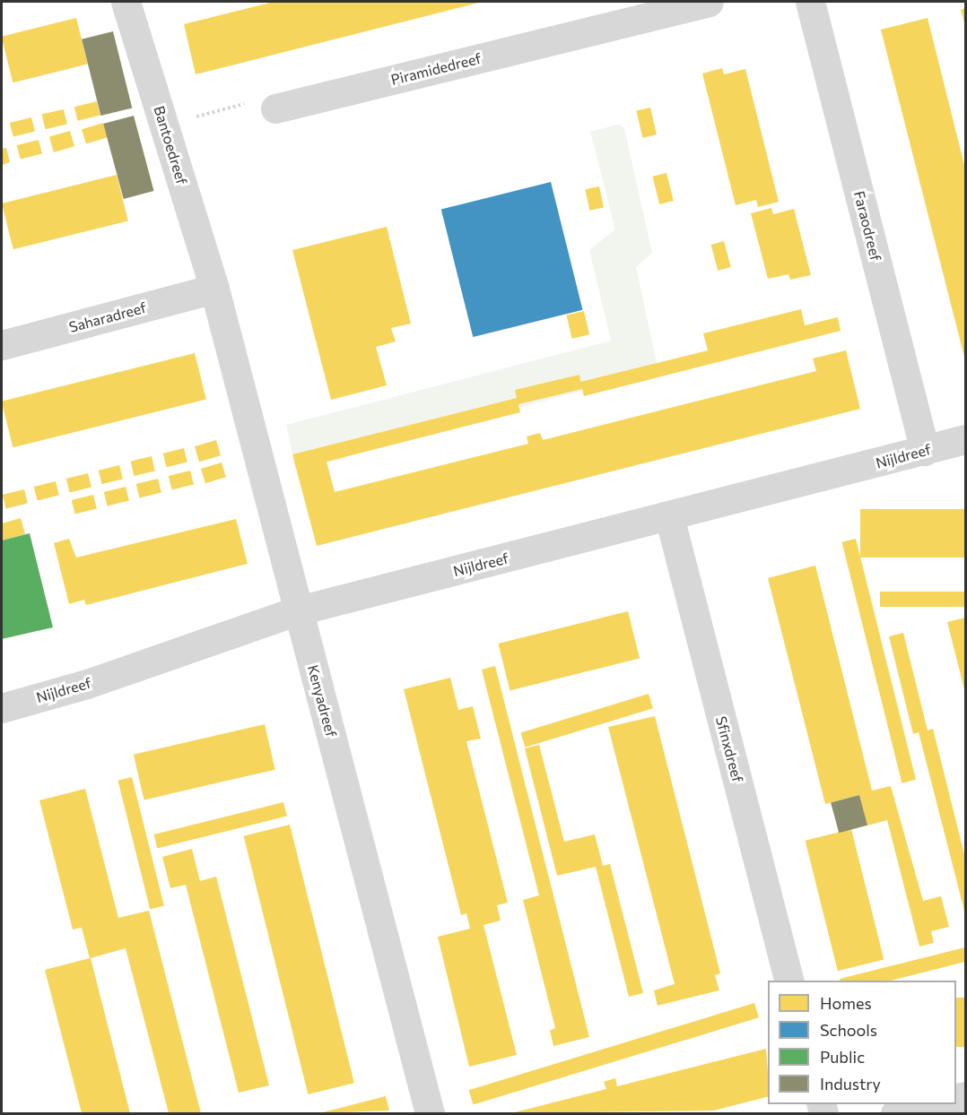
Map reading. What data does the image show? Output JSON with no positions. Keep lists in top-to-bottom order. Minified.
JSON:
{"streets":{"street":["Piramidedreef","Bantoedreef","Faraodreef","Saharadreef","Nijldreef","Kenyadreef","Sfinxdreef"]},"crossings":[["Bantoedreef","Saharadreef"],["Bantoedreef","Kenyadreef"],["Faraodreef","Nijldreef"],["Saharadreef","Kenyadreef"],["Nijldreef","Kenyadreef"],["Nijldreef","Sfinxdreef"]],"legend":["Homes","Schools","Public","Industry"]}
